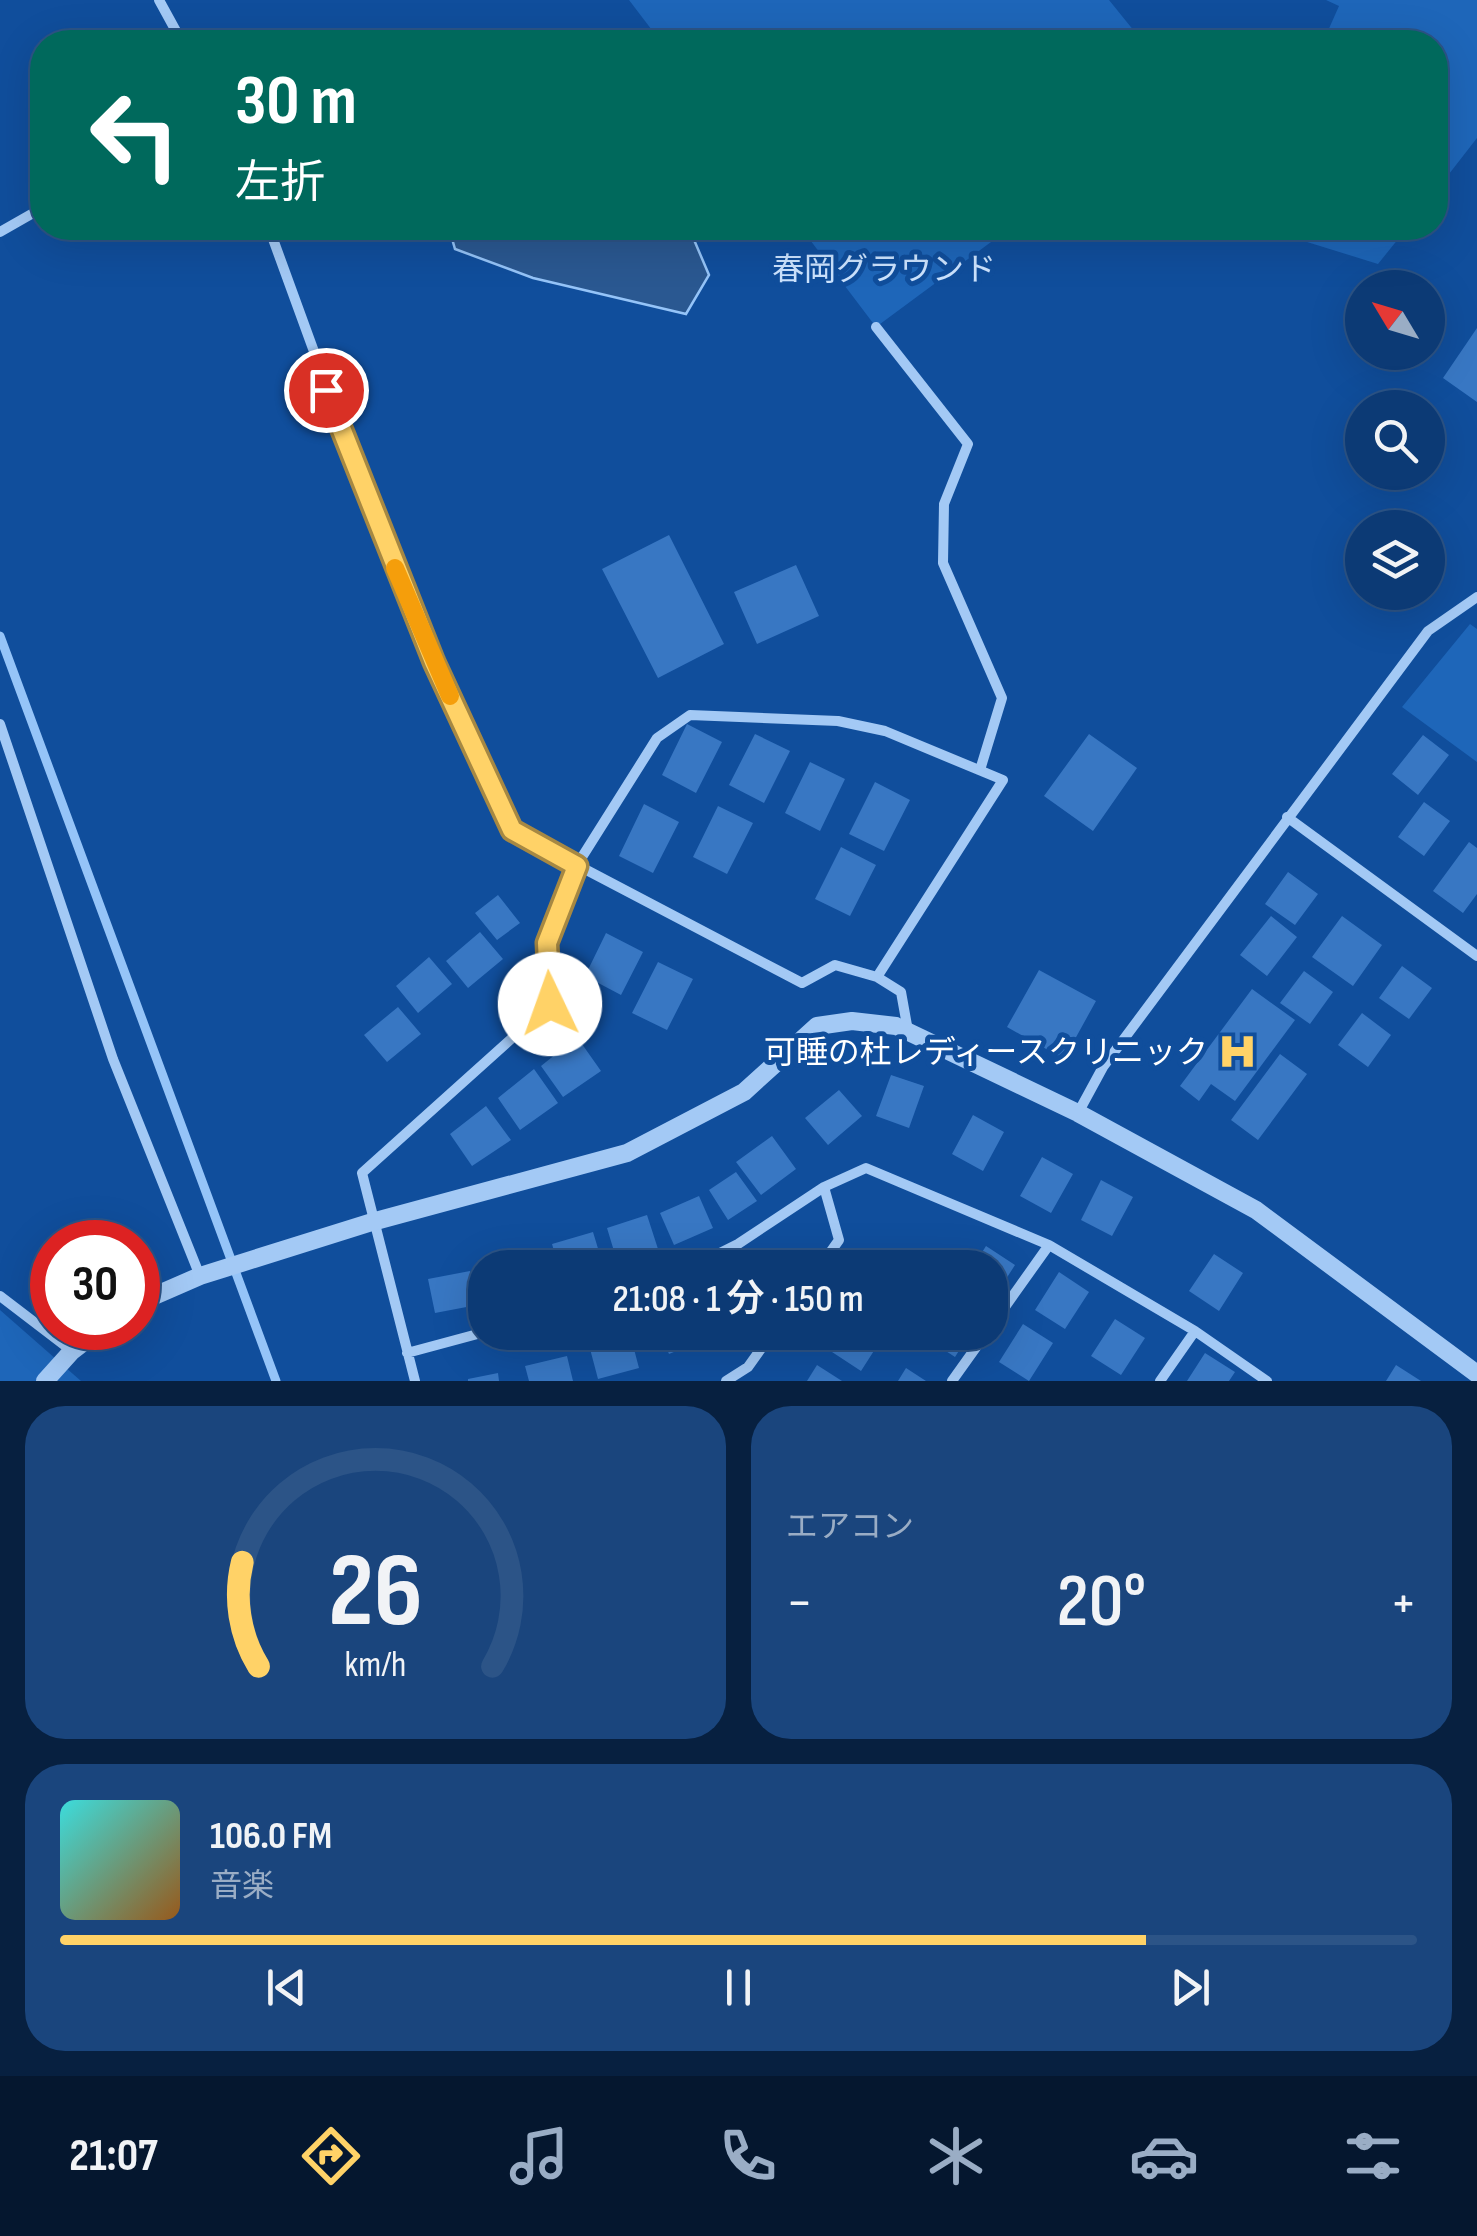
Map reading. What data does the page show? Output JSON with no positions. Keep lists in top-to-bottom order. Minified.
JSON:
{"parks":["春岡グラウンド"],"places":{"hospital":["可睡の杜レディースクリニック"]},"north":"top left","page":{"turn":["30 m","左折"],"limit":"30","trip":"21:08 · 1 分 · 150 m","tile":"エアコン","heat":["−","20°","+"],"song":["106.0 FM","音楽"],"tabs":"21:07","gauge":["26","km/h"]}}
